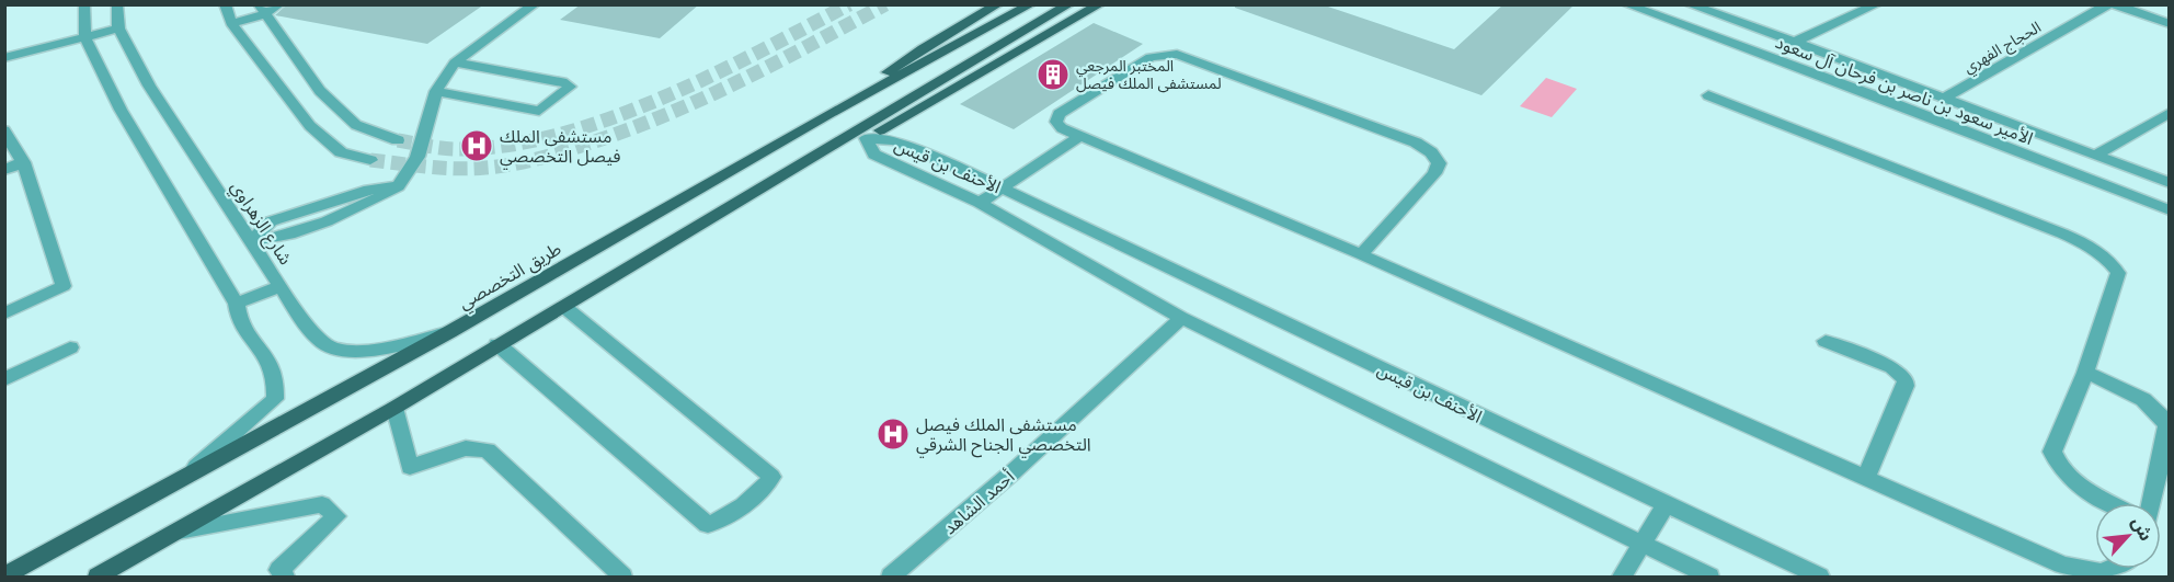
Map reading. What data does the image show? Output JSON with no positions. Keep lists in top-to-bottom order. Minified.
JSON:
{"streets":{"main road":["طريق التخصصي"],"street":["الحجاج الفهري","الأمير سعود بن ناصر بن فرحان آل سعود","الأحنف بن قيس","شارع الزهراوي","أحمد الشاهد"]},"crossings":[["الحجاج الفهري","الأمير سعود بن ناصر بن فرحان آل سعود"],["الأحنف بن قيس","أحمد الشاهد"],["شارع الزهراوي","طريق التخصصي"]],"places":{"building":["المختبر المرجعي لمستشفى الملك فيصل"],"hospital":["مستشفى الملك فيصل التخصصي","مستشفى الملك فيصل التخصصي الجناح الشرقي"]},"north":"top right"}
